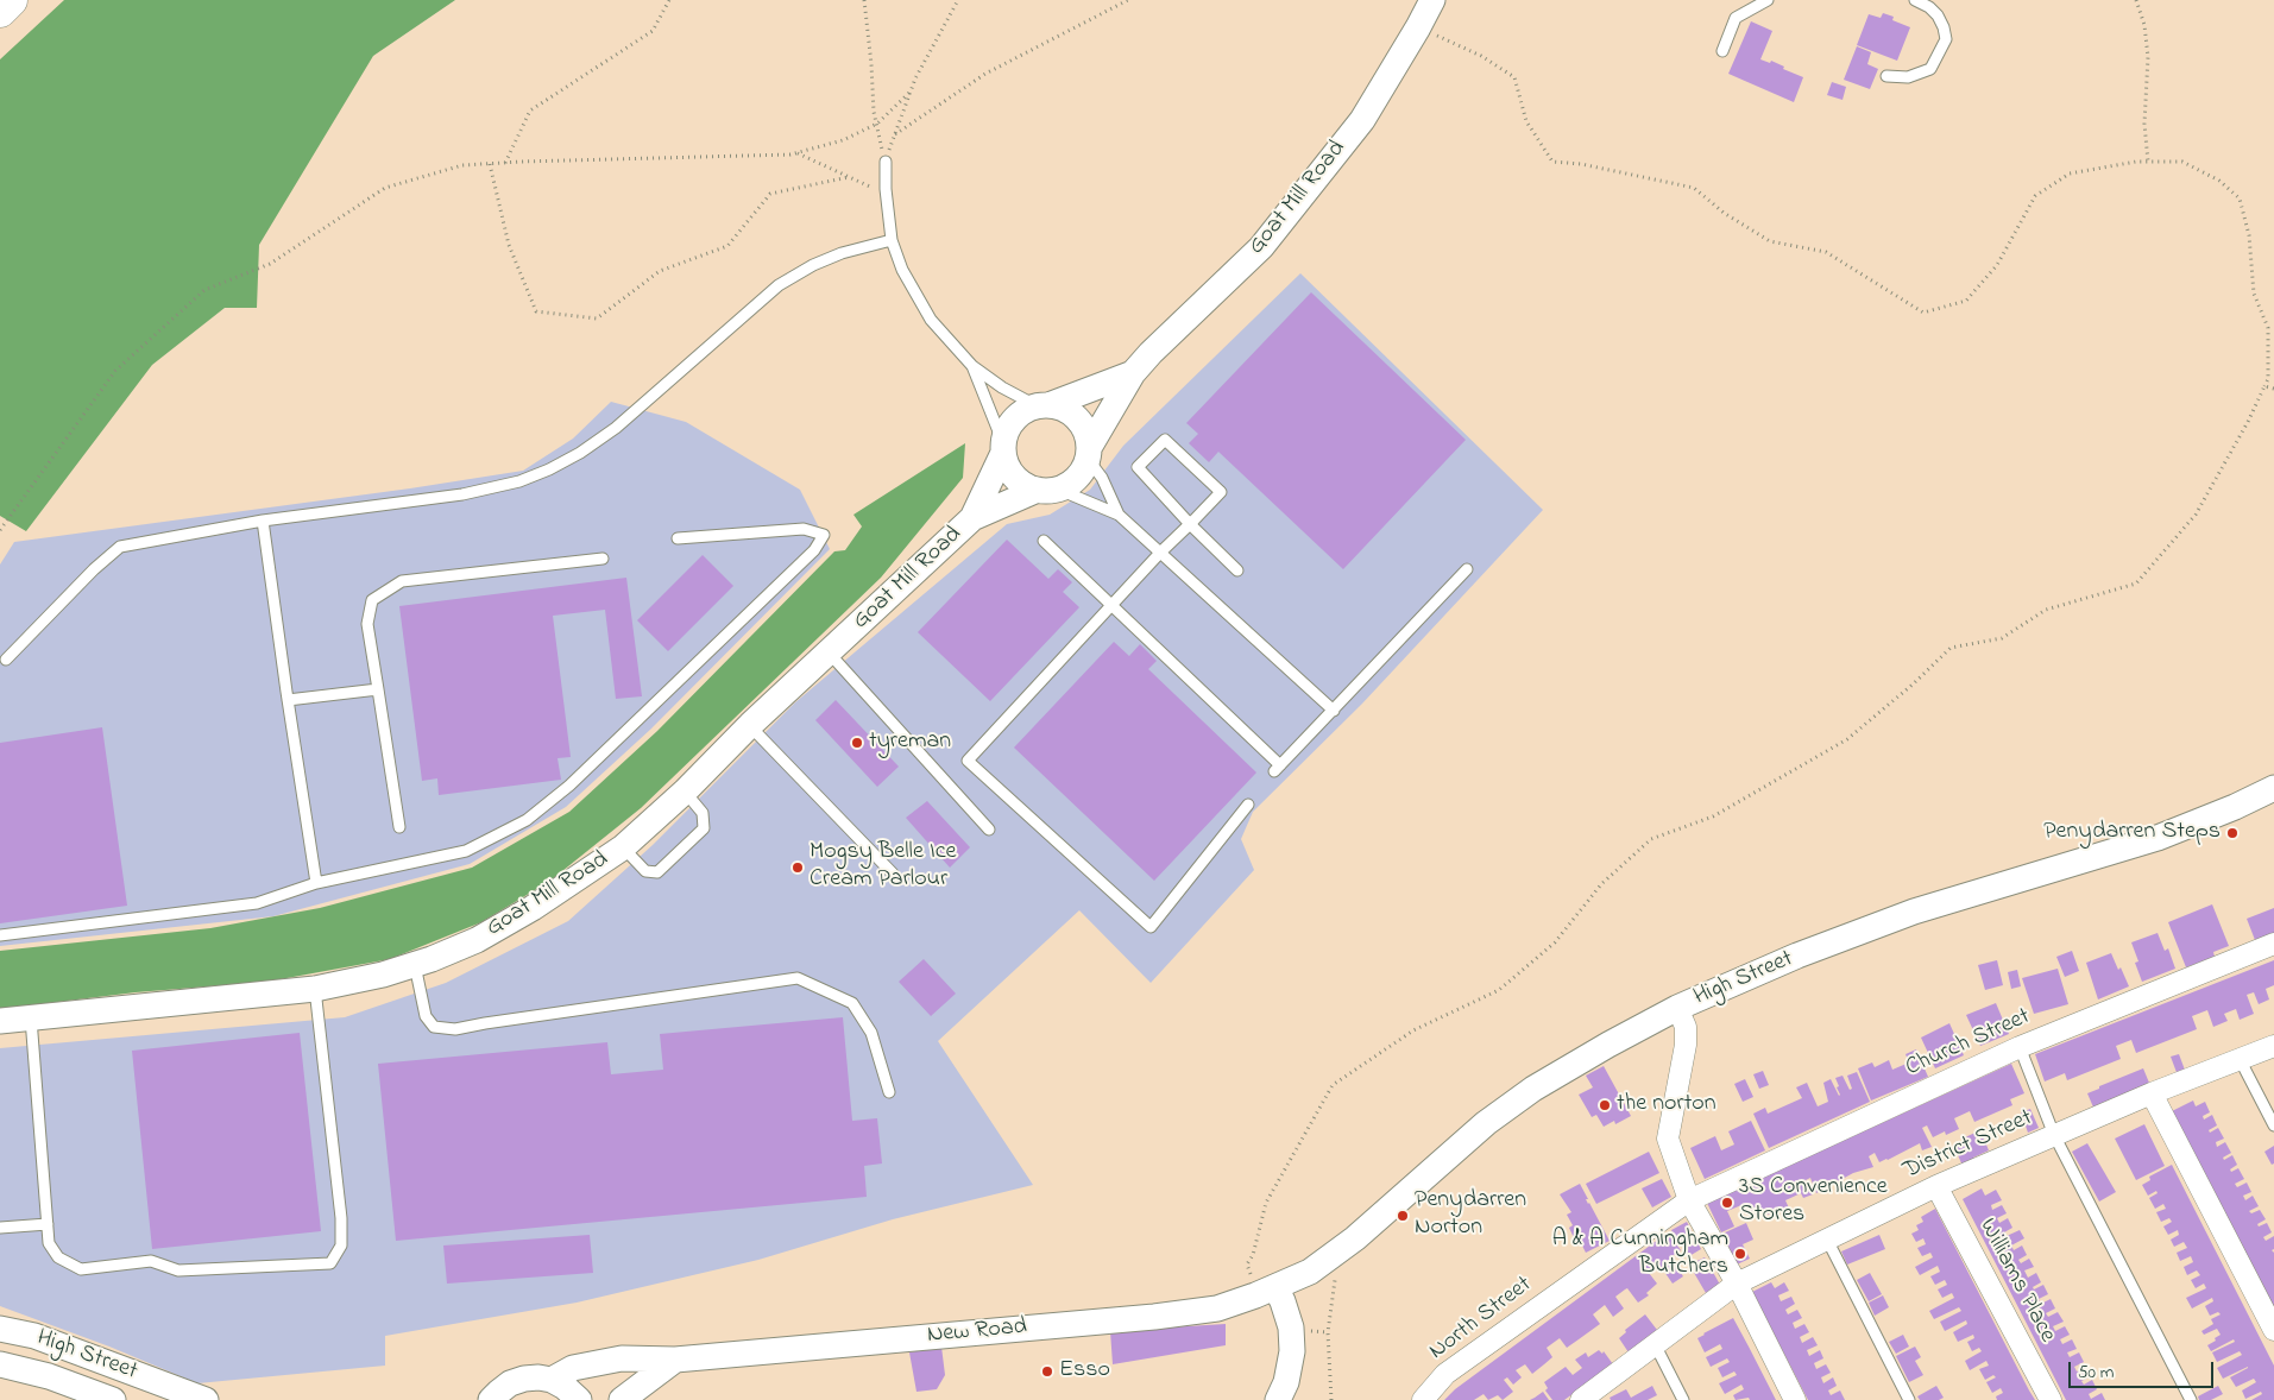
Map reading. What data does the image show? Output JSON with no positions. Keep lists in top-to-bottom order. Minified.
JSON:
{"streets":{"street":["Goat Mill Road","High Street","Church Street","District Street","Williams Place","North Street","New Road"]},"crossings":[["High Street","New Road"],["Church Street","North Street"],["District Street","Williams Place"]],"places":["tyreman","Penydarren Steps","Mogsy Belle Ice Cream Parlour","the norton","3S Convenience Stores","Penydarren Norton","A & A Cunningham Butchers","Esso"],"scale_bar":"50 m"}
